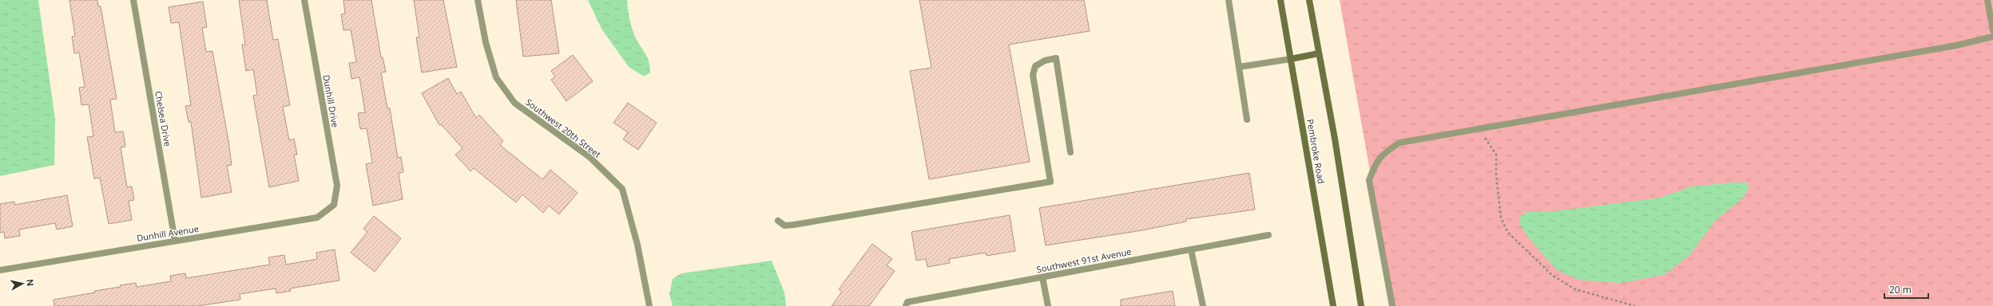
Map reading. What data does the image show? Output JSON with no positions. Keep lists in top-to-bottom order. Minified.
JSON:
{"streets":{"main road":["Pembroke Road"],"street":["Dunhill Drive","Chelsea Drive","Southwest 20th Street","Dunhill Avenue","Southwest 91st Avenue"]},"crossings":[["Dunhill Drive","Dunhill Avenue"],["Chelsea Drive","Dunhill Avenue"]],"scale_bar":"20 m","north":"right"}
